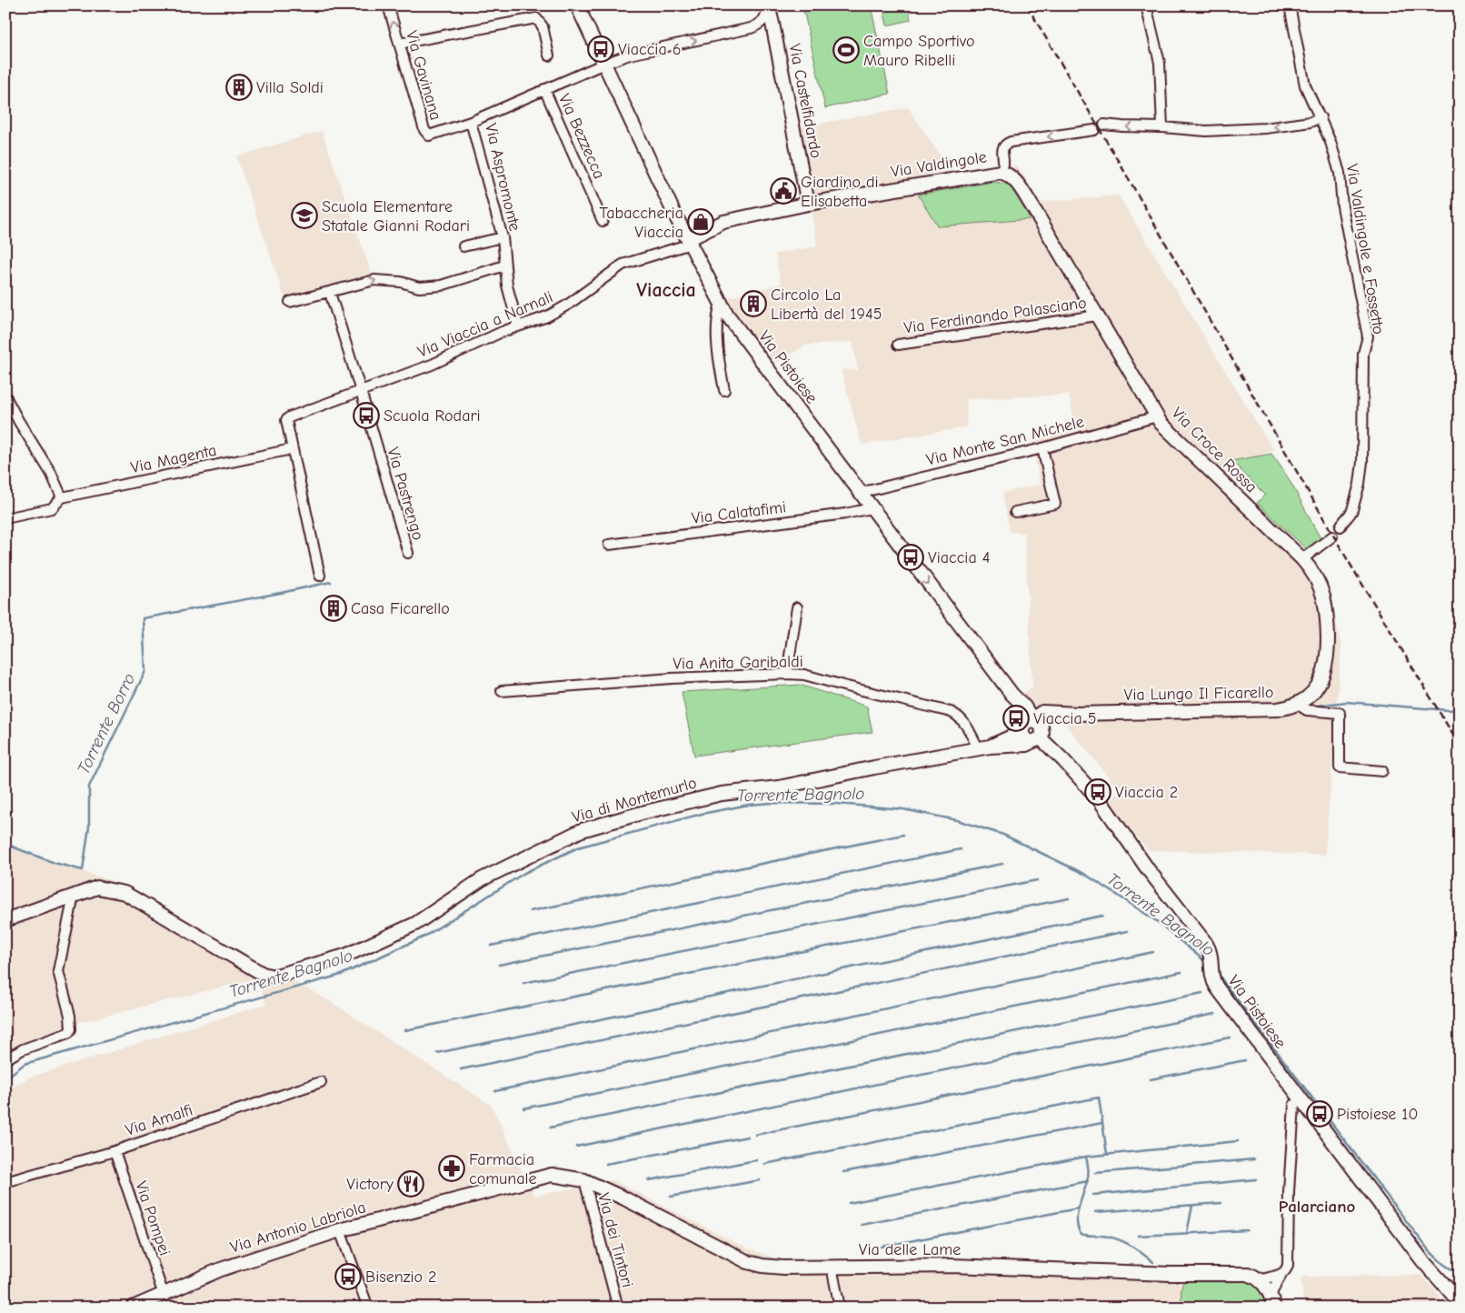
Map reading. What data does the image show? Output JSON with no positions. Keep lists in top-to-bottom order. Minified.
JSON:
{"streets":{"street":["Via Gavinana","Via Castelfidardo","Via Bezzecca","Via Valdingole","Via Aspromonte","Via Valdingole e Fossetto","Via Ferdinando Palasciano","Via Viaccia a Narnali","Via Pistoiese","Via Monte San Michele","Via Croce Rossa","Via Magenta","Via Pastrengo","Via Calatafimi","Via Anita Garibaldi","Via Lungo Il Ficarello","Via di Montemurlo","Via Amalfi","Via Pompei","Via Antonio Labriola","Via dei Tintori","Via delle Lame"]},"crossings":[["Via Gavinana","Via Aspromonte"],["Via Castelfidardo","Via Valdingole"],["Via Bezzecca","Via Aspromonte"],["Via Valdingole","Via Viaccia a Narnali"],["Via Valdingole","Via Pistoiese"],["Via Valdingole","Via Croce Rossa"],["Via Aspromonte","Via Viaccia a Narnali"],["Via Aspromonte","Via Pistoiese"],["Via Ferdinando Palasciano","Via Croce Rossa"],["Via Viaccia a Narnali","Via Pistoiese"],["Via Viaccia a Narnali","Via Magenta"],["Via Viaccia a Narnali","Via Pastrengo"],["Via Pistoiese","Via Monte San Michele"],["Via Pistoiese","Via Calatafimi"],["Via Pistoiese","Via Lungo Il Ficarello"],["Via Pistoiese","Via di Montemurlo"],["Via Monte San Michele","Via Croce Rossa"],["Via Croce Rossa","Via Lungo Il Ficarello"],["Via Anita Garibaldi","Via di Montemurlo"],["Via Lungo Il Ficarello","Via di Montemurlo"],["Via Amalfi","Via Pompei"],["Via Pompei","Via Antonio Labriola"],["Via Antonio Labriola","Via dei Tintori"],["Via Antonio Labriola","Via delle Lame"],["Via dei Tintori","Via delle Lame"]],"districts":["Viaccia","Palarciano"],"water":["Torrente Borro","Torrente Bagnolo"],"places":{"bus stop":["Viaccia 6","Scuola Rodari","Viaccia 4","Viaccia 5","Viaccia 2","Pistoiese 10","Bisenzio 2"],"sports":["Campo Sportivo Mauro Ribelli"],"building":["Villa Soldi","Circolo La Libertà del 1945","Casa Ficarello"],"public building":["Giardino di Elisabetta"],"school or university":["Scuola Elementare Statale Gianni Rodari"],"shop":["Tabaccheria Viaccia"],"pharmacy":["Farmacia comunale"],"restaurant":["Victory"]}}
